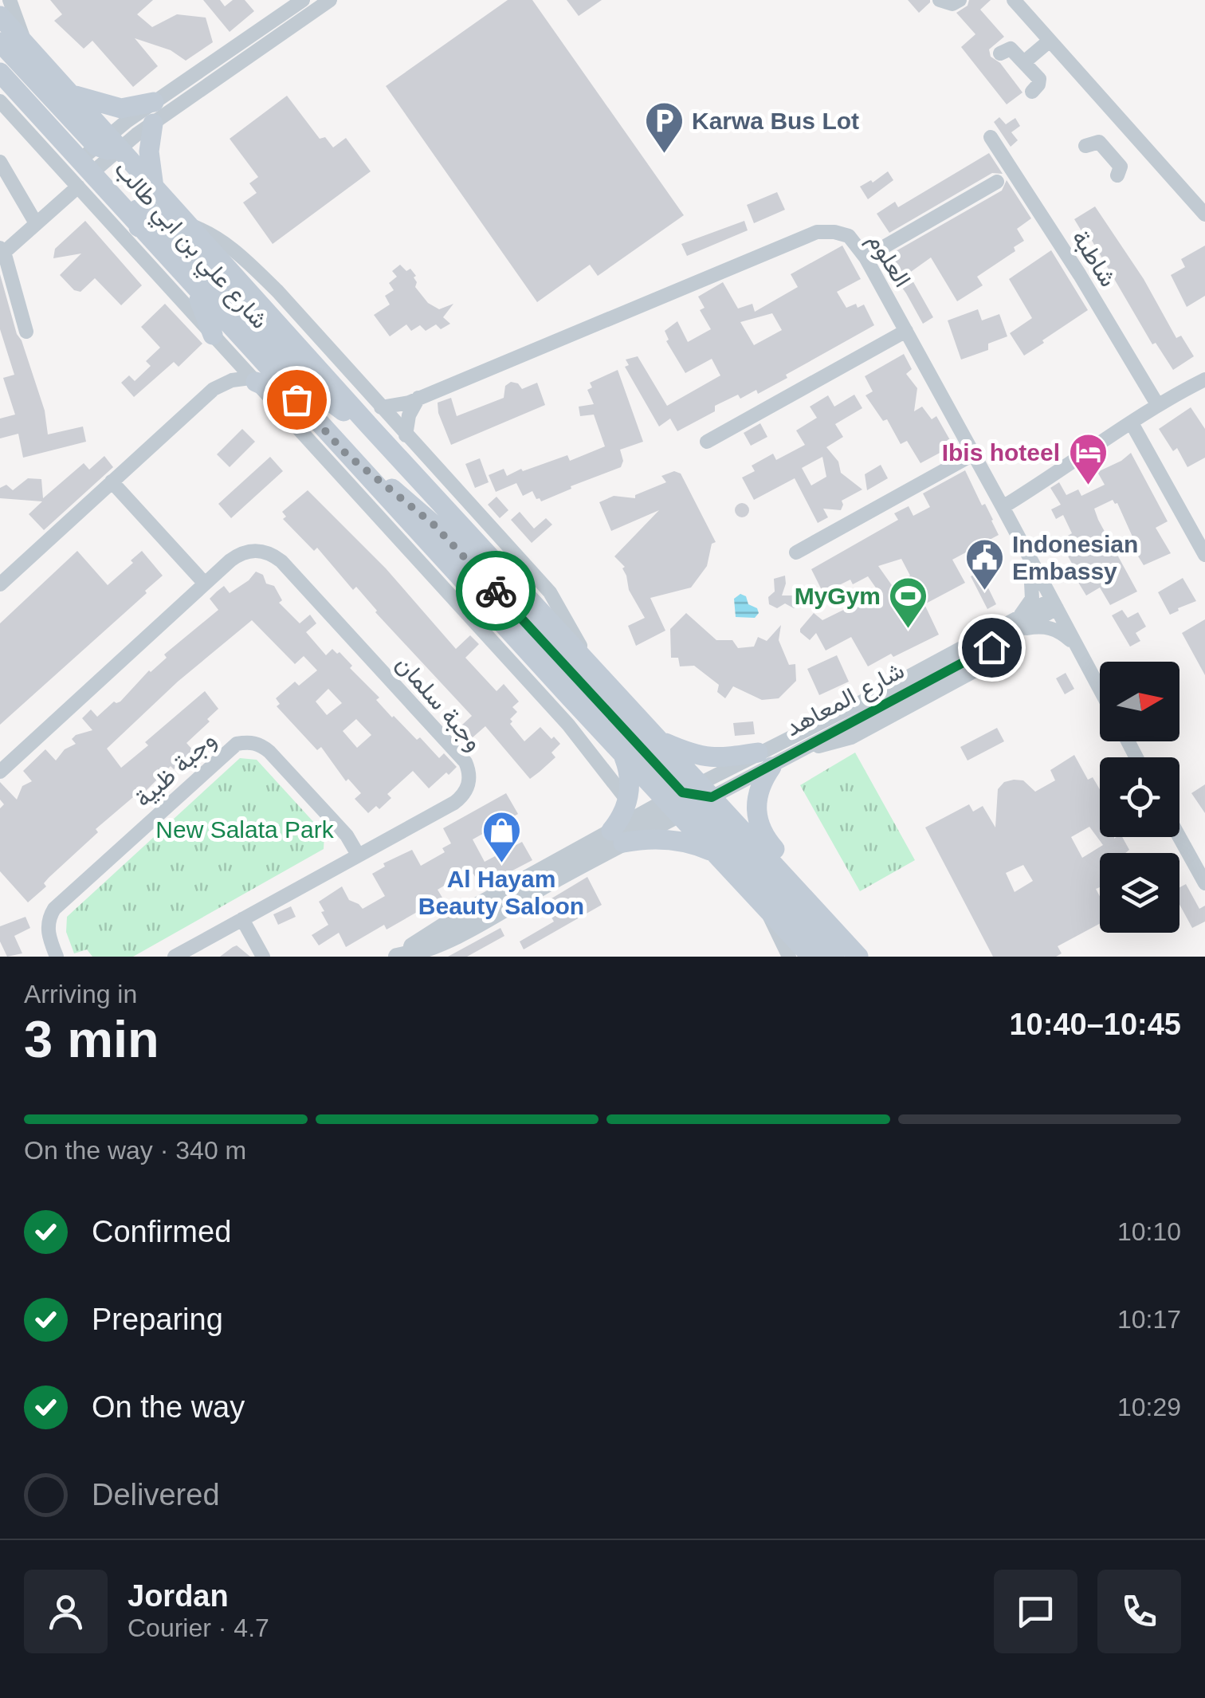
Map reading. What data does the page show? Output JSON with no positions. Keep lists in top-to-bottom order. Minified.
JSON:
{"streets":{"main road":["شارع علي بن ابي طالب"],"street":["شاطبة","العلوم","شارع المعاهد","وجبة سلمان","وجبة ظبية"]},"crossings":[["شارع علي بن ابي طالب","العلوم"],["شارع علي بن ابي طالب","شارع المعاهد"],["العلوم","شارع المعاهد"],["وجبة سلمان","وجبة ظبية"]],"parks":["New Salata Park"],"places":{"parking":["Karwa Bus Lot"],"hotel":["Ibis hoteel"],"public building":["Indonesian Embassy"],"sports":["MyGym"],"shop":["Al Hayam Beauty Saloon"]},"north":"right","page":{"heading":["3 min","Arriving in","10:40–10:45"],"panel":["Jordan","Courier · 4.7"],"bar":"On the way · 340 m","list":[["Confirmed","10:10"],["Preparing","10:17"],["On the way","10:29"],"Delivered"]}}
